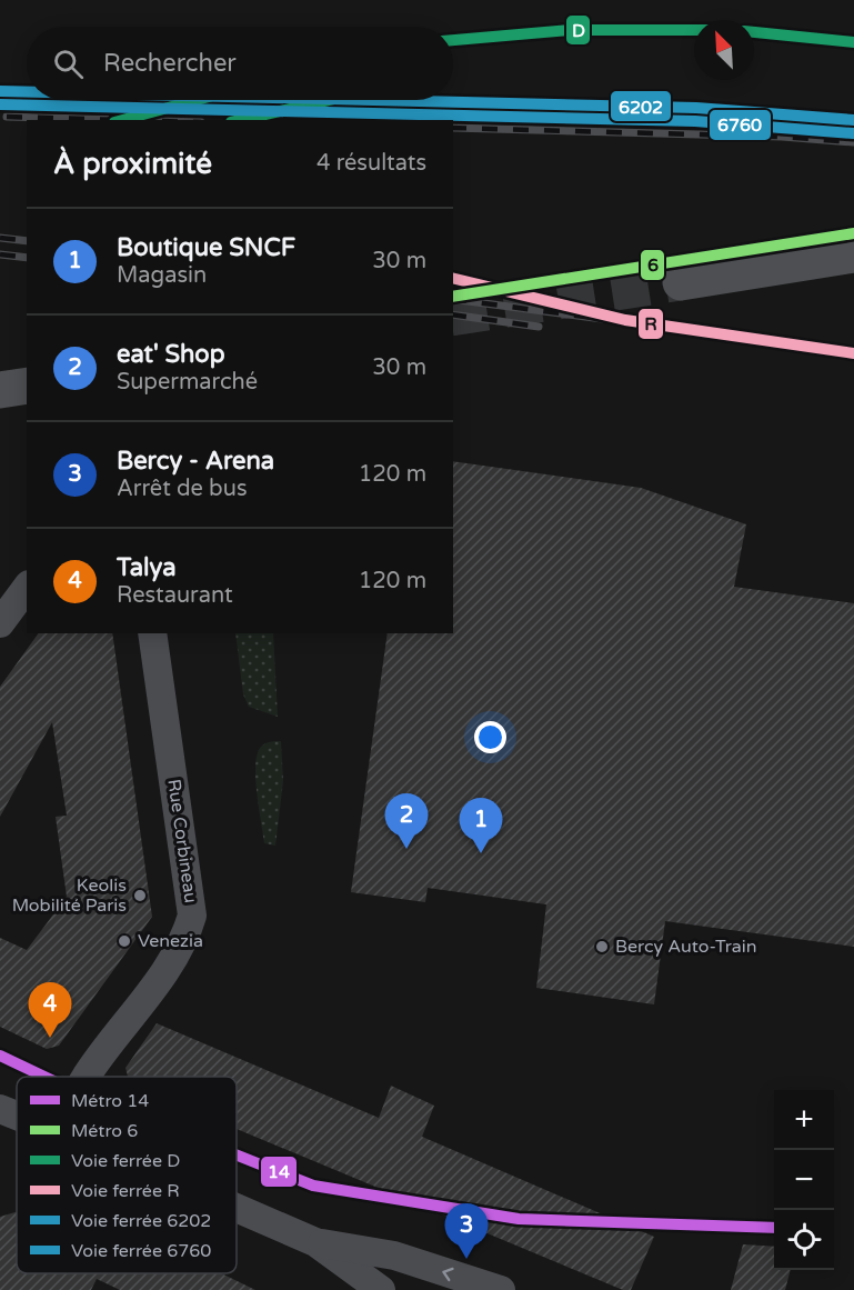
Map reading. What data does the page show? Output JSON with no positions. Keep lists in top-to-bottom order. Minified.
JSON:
{"streets":{"street":["Rue Corbineau"]},"places":["Keolis Mobilité Paris","Venezia","Bercy Auto-Train"],"lines":["rail line D","rail line 6202","rail line 6760","metro line 6","rail line R","metro line 14"],"legend":["Métro 14","Métro 6","Voie ferrée D","Voie ferrée R","Voie ferrée 6202","Voie ferrée 6760"],"north":"top left","page":{"search":"Rechercher","heading":["À proximité","4 résultats"],"list":[{"mark":"1","name":"Boutique SNCF","note":"Magasin","value":"30 m"},{"mark":"2","name":"eat' Shop","note":"Supermarché","value":"30 m"},{"mark":"3","name":"Bercy - Arena","note":"Arrêt de bus","value":"120 m"},{"mark":"4","name":"Talya","note":"Restaurant","value":"120 m"}],"pins":["2","1","4","3"],"map_buttons":["+","−"]}}
